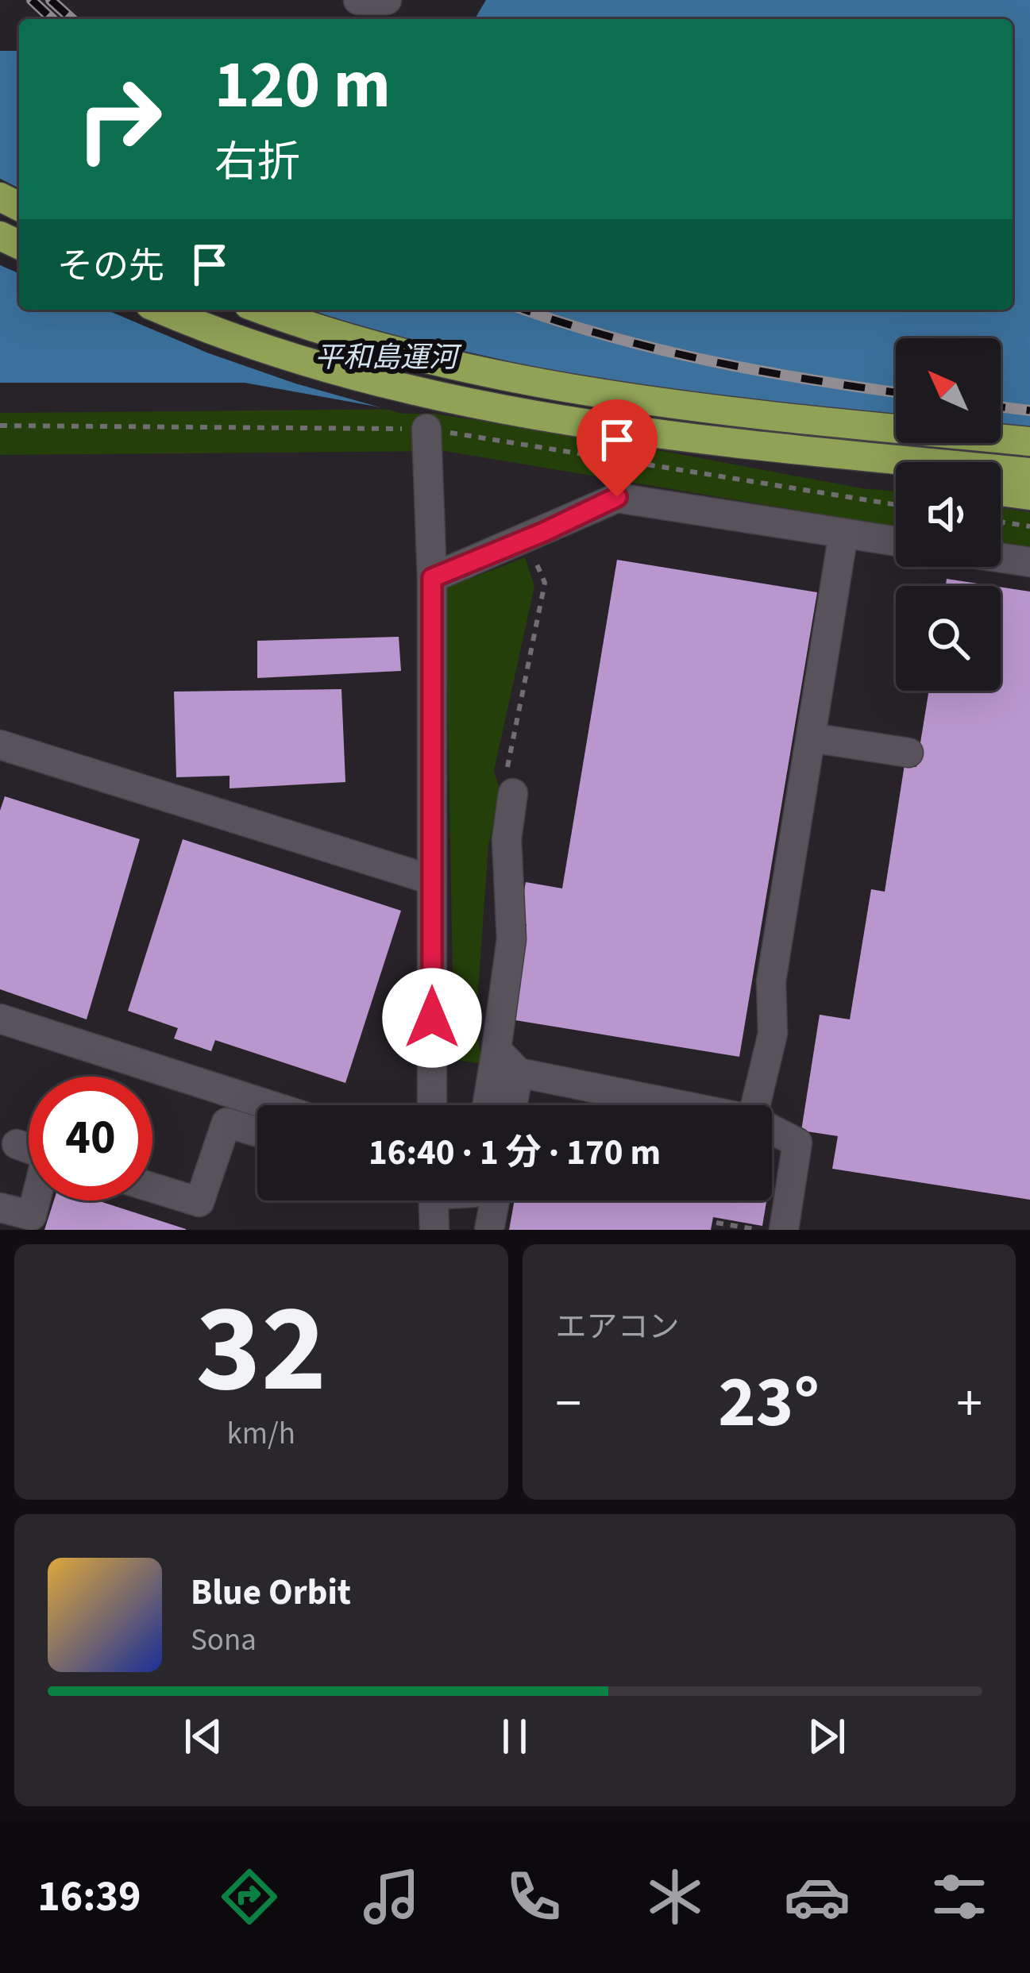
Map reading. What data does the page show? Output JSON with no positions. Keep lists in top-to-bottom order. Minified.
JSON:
{"water":["平和島運河"],"north":"top left","page":{"turn":["120 m","右折"],"then":"その先","limit":"40","trip":"16:40 · 1 分 · 170 m","tile":[["32","km/h"],"エアコン"],"heat":["−","23°","+"],"song":["Blue Orbit","Sona"],"tabs":"16:39"}}
